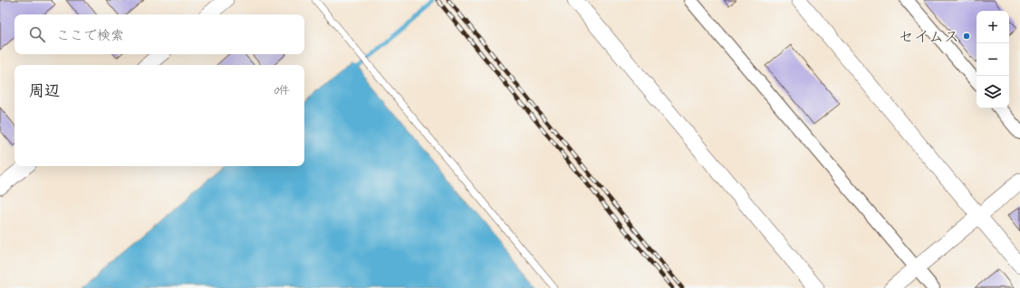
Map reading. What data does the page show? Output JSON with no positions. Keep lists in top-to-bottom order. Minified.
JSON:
{"places":["セイムス"],"page":{"map_buttons":["+","−"],"search":"ここで検索","heading":["周辺","0件"]}}
